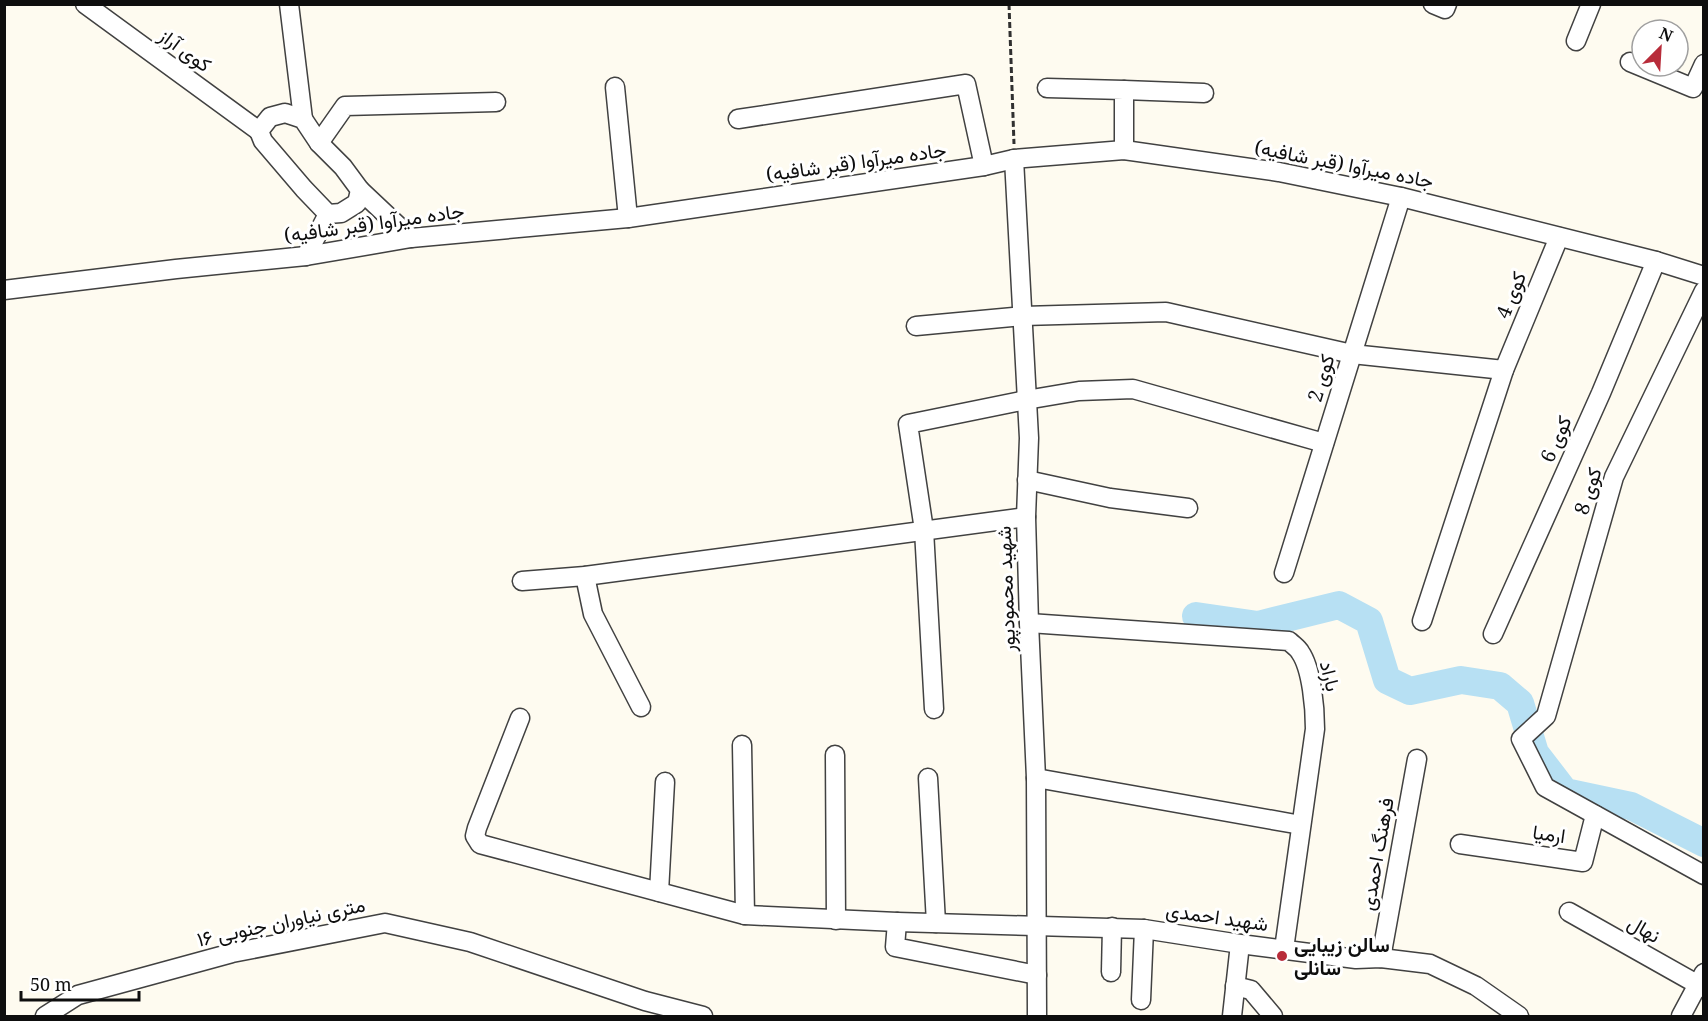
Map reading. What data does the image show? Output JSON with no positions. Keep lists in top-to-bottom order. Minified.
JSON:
{"streets":{"street":["کوی آراز","جاده میرآوا (قبر شافیه)","کوی 4","کوی 2","کوی 6","کوی 8","شهید محمودپور","باراد","ارمیا","فرهنگ احمدی","شهید احمدی","۱۶ متری نیاوران جنوبی","نهال"]},"crossings":[["جاده میرآوا (قبر شافیه)","کوی 4"],["جاده میرآوا (قبر شافیه)","کوی 2"],["جاده میرآوا (قبر شافیه)","کوی 6"],["جاده میرآوا (قبر شافیه)","شهید محمودپور"],["کوی 8","ارمیا"],["شهید محمودپور","باراد"],["شهید محمودپور","شهید احمدی"],["باراد","شهید احمدی"],["فرهنگ احمدی","شهید احمدی"]],"places":["سالن زیبایی سانلی"],"scale_bar":"50 m","north":"top right"}
